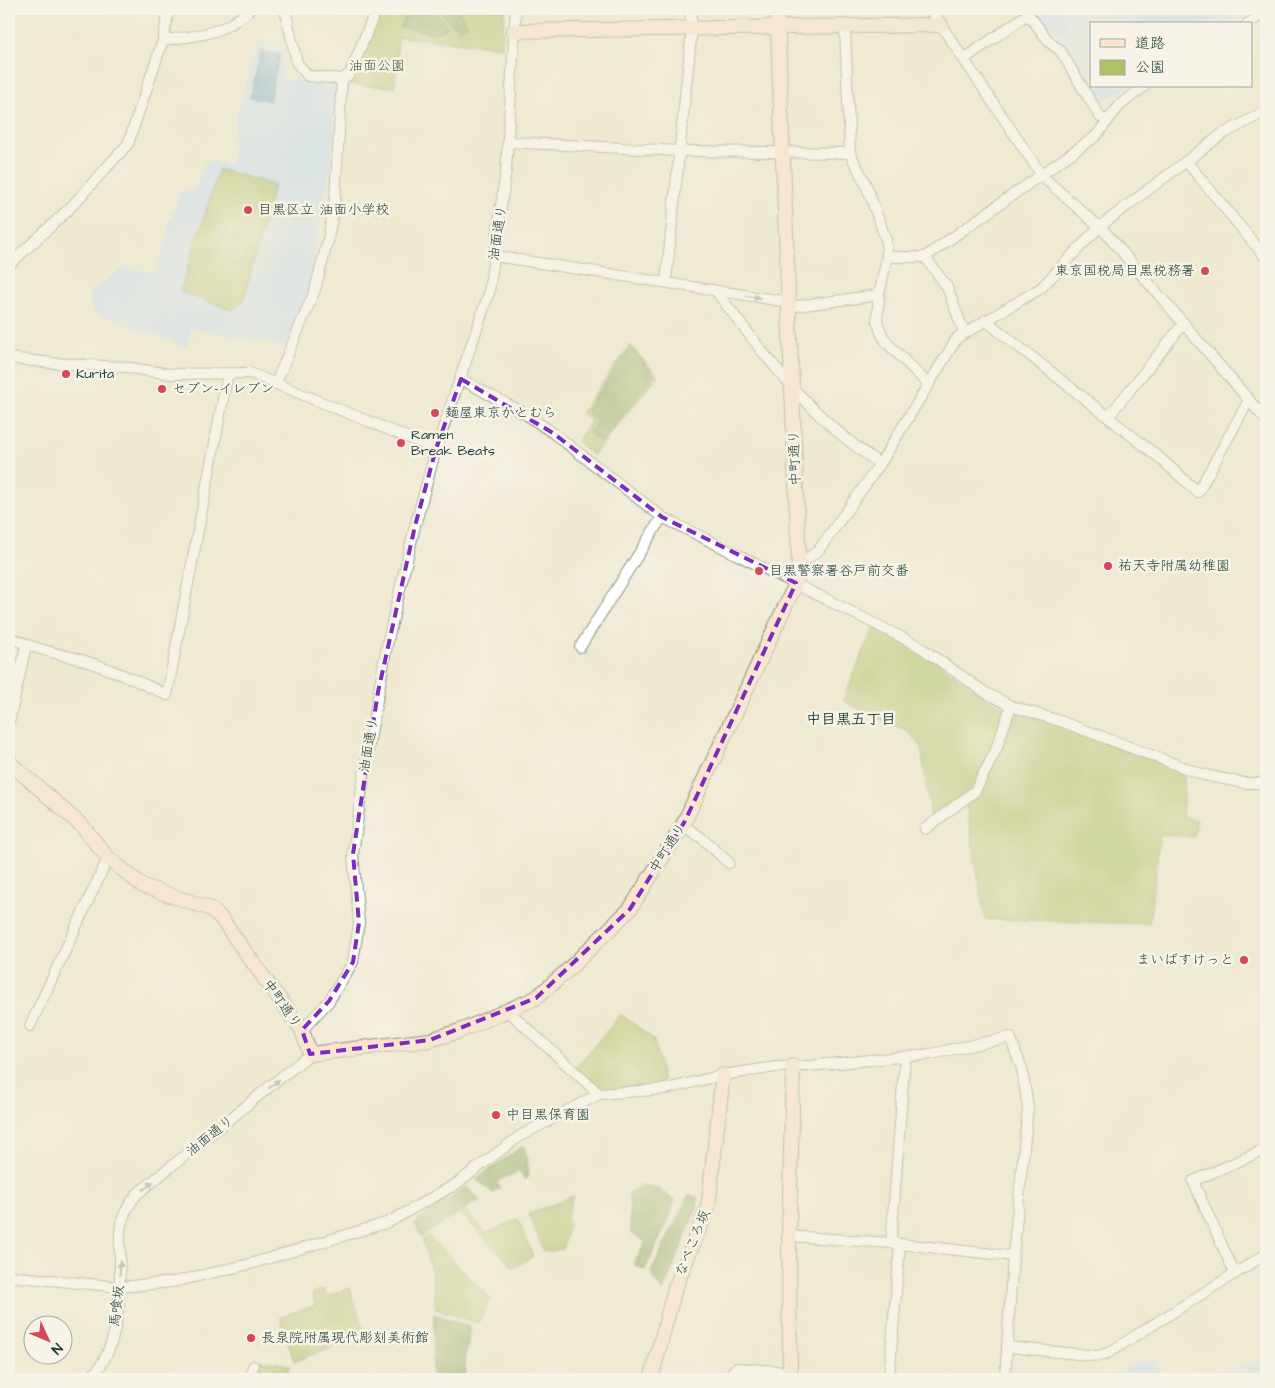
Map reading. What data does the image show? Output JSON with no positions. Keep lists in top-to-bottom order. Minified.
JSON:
{"streets":{"street":["油面通り","中町通り","なべころ坂","馬喰坂"]},"crossings":[["油面通り","中町通り"],["油面通り","馬喰坂"]],"one_way":["馬喰坂"],"districts":["中目黒五丁目"],"parks":["油面公園"],"places":["目黒区立 油面小学校","東京国税局目黒税務署","Kurita","セブン-イレブン","麺屋東京かとむら","Ramen Break Beats","祐天寺附属幼稚園","目黒警察署谷戸前交番","まいばすけっと","中目黒保育園","長泉院附属現代彫刻美術館"],"legend":["道路","公園"],"north":"bottom right"}
